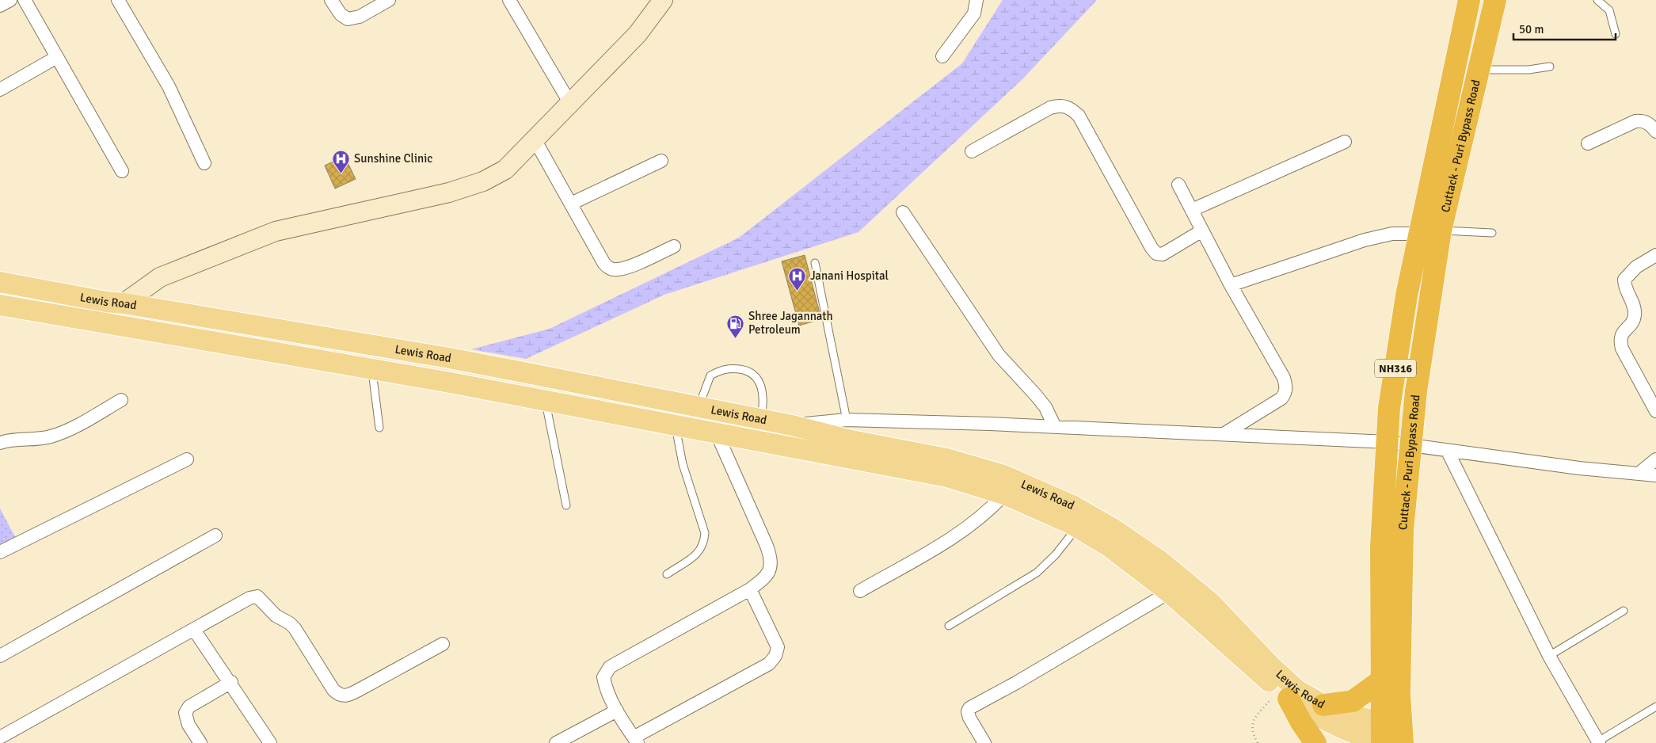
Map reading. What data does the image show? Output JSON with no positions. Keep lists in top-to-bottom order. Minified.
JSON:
{"streets":{"highway":["Cuttack - Puri Bypass Road","NH316"],"main road":["Lewis Road"]},"crossings":[["Cuttack - Puri Bypass Road","Lewis Road"]],"places":{"hospital":["Sunshine Clinic","Janani Hospital"],"fuel station":["Shree Jagannath Petroleum"]},"scale_bar":"50 m"}
